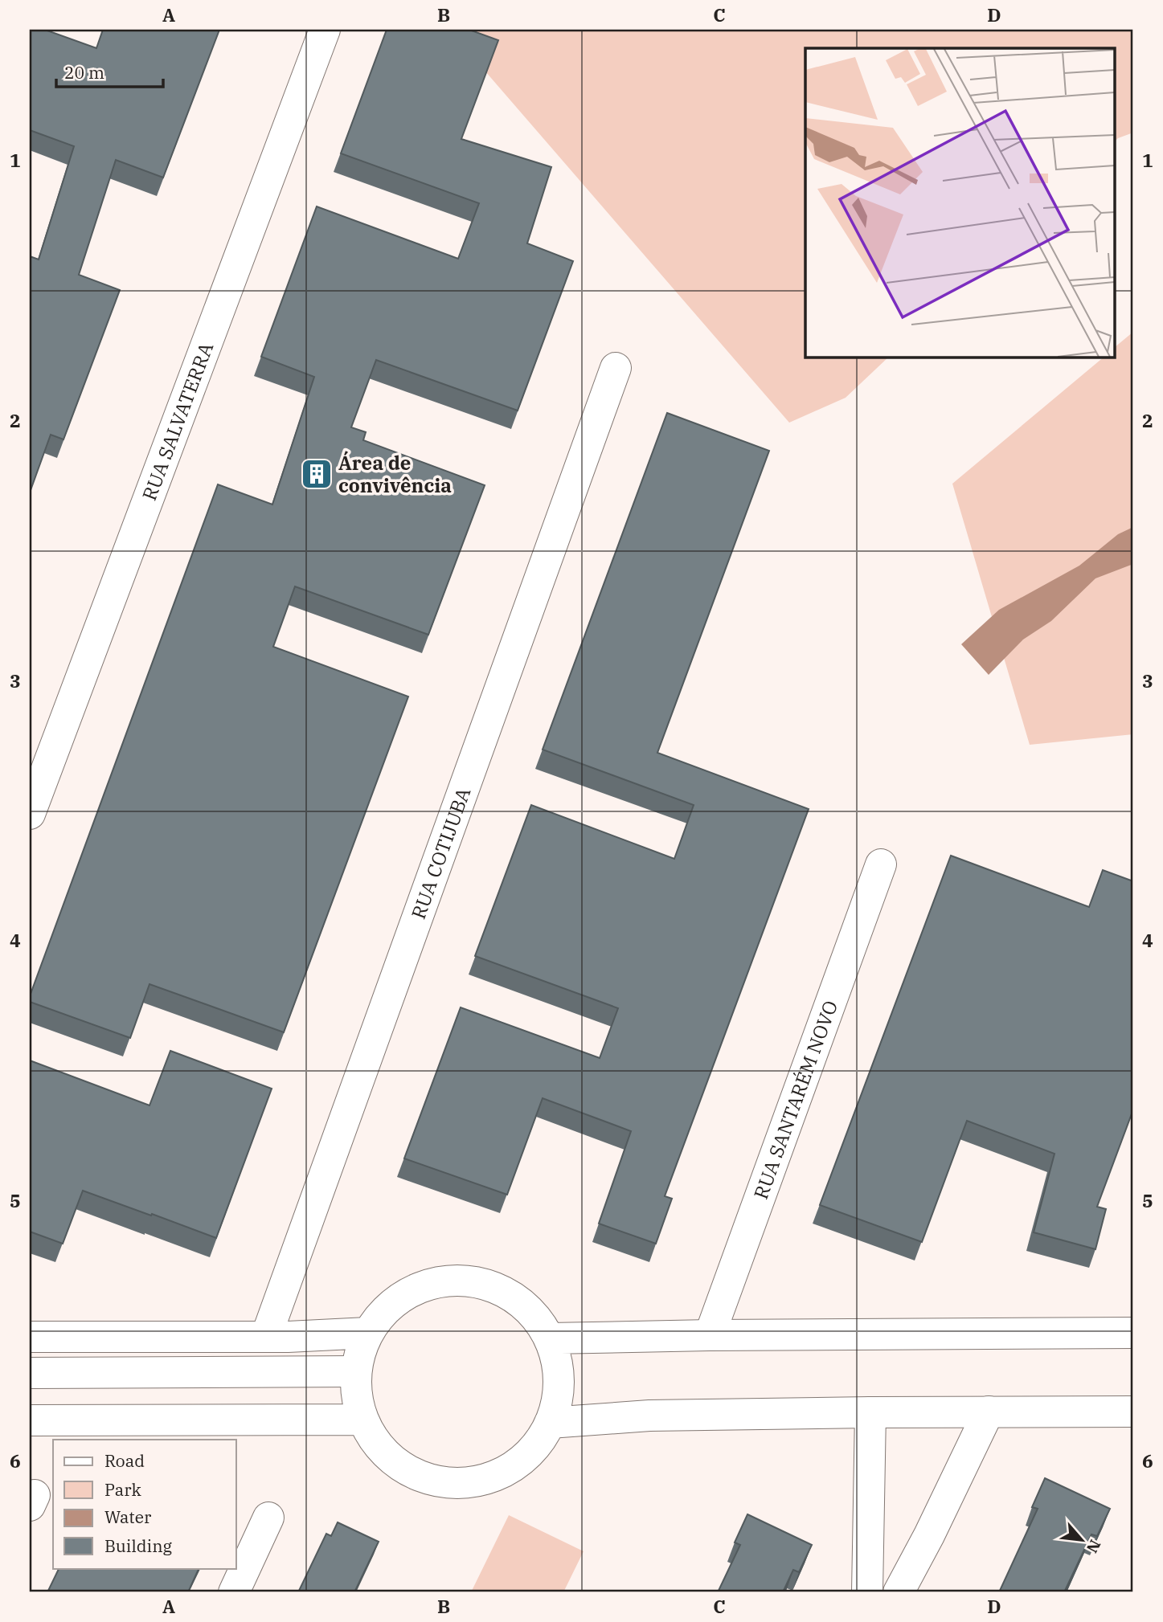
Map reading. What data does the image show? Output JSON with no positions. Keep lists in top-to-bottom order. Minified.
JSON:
{"streets":{"street":["RUA SALVATERRA","RUA COTIJUBA","RUA SANTARÉM NOVO"]},"places":{"building":["Área de convivência"]},"legend":["Road","Park","Water","Building"],"scale_bar":"20 m","north":"bottom right","grid":{"columns":["A","B","C","D"],"rows":["1","2","3","4","5","6"]}}
